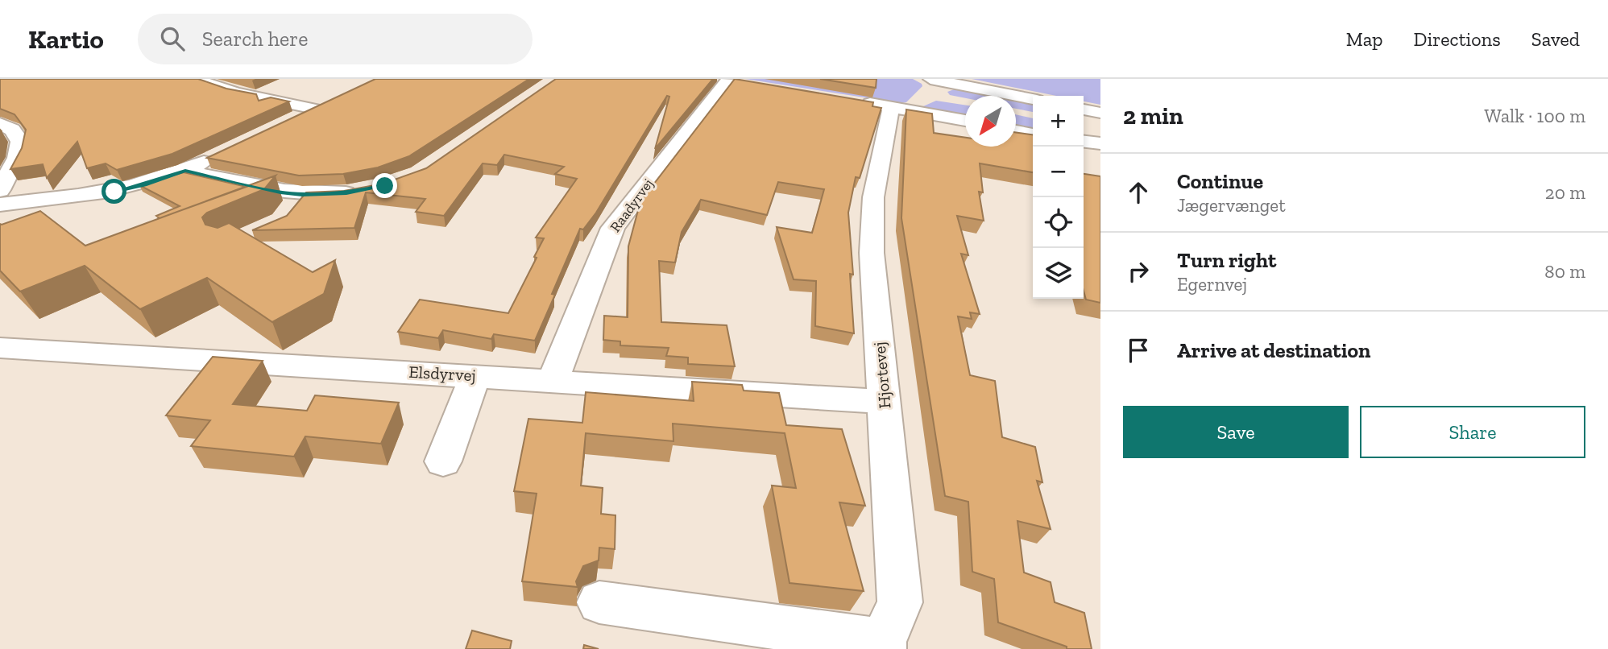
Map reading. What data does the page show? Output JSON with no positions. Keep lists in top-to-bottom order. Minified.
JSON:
{"streets":{"street":["Raadyrvej","Elsdyrvej","Hjortevej"]},"crossings":[["Raadyrvej","Elsdyrvej"],["Elsdyrvej","Hjortevej"]],"north":"bottom left","page":{"header":"Kartio","search":"Search here","nav":["Map","Directions","Saved"],"heading":["2 min","Walk · 100 m"],"map_buttons":["+","−"],"list":[["Continue","Jægervænget","20 m"],["Turn right","Egernvej","80 m"],"Arrive at destination"],"buttons":["Save","Share"]}}
